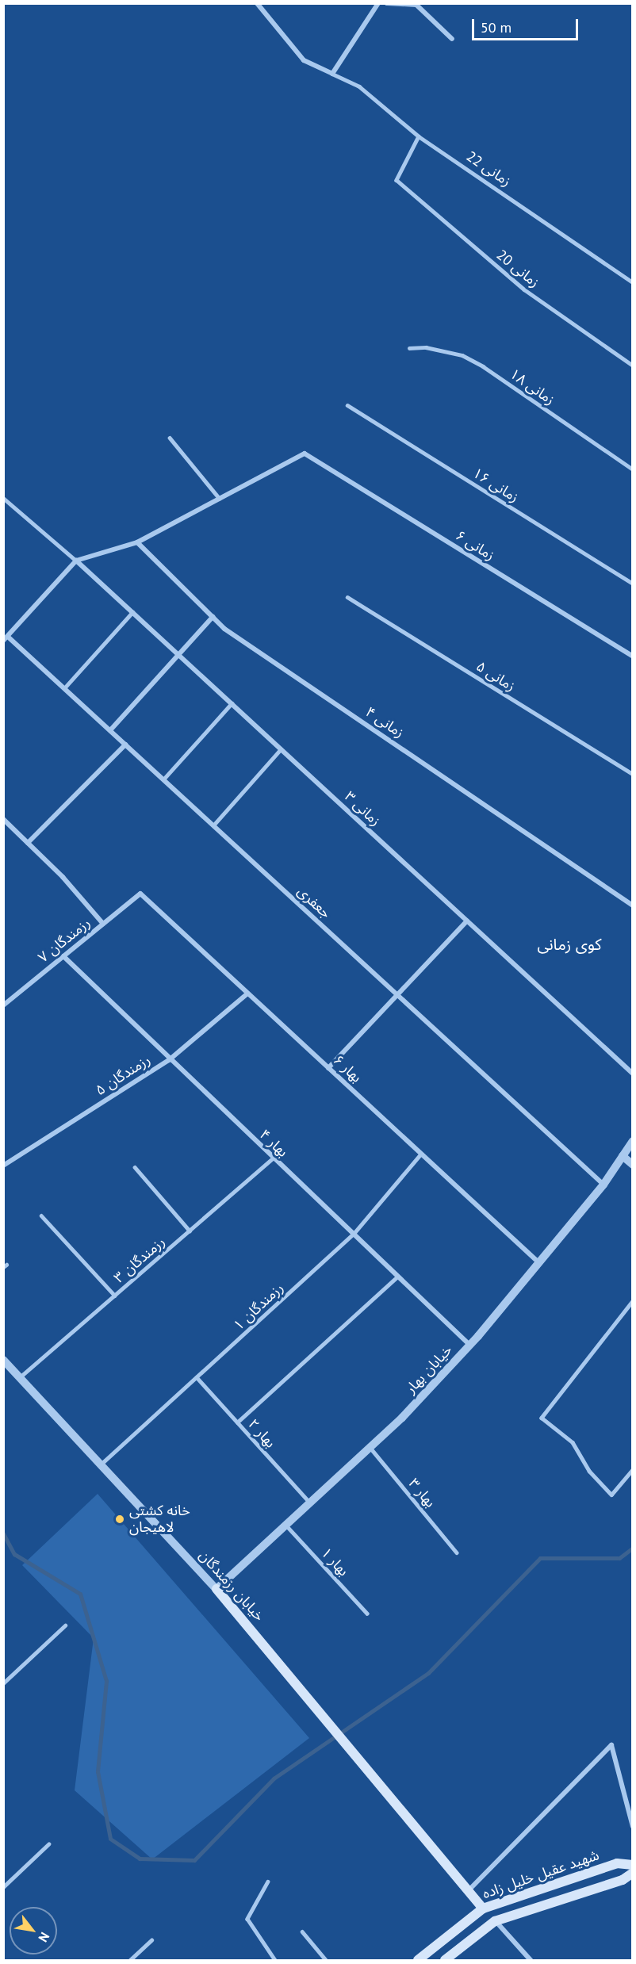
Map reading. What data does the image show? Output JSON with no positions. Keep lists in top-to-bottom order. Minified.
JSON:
{"streets":{"main road":["خیابان رزمندگان","شهید عقیل خلیل زاده"],"street":["زمانی ۶","زمانی ۴","زمانی ۳","جعفری","رزمندگان ۷","بهار ۶","رزمندگان ۵","بهار ۴","خیابان بهار"],"lane":["زمانی 22","زمانی 20","زمانی ۱۸","زمانی ۱۶","زمانی ۵","رزمندگان ۳","رزمندگان ۱","بهار ۲","بهار ۳","بهار ۱"]},"crossings":[["زمانی 22","زمانی 20"],["جعفری","خیابان بهار"],["رزمندگان ۷","بهار ۶"],["رزمندگان ۷","بهار ۴"],["بهار ۶","رزمندگان ۵"],["بهار ۶","رزمندگان ۱"],["بهار ۶","خیابان بهار"],["رزمندگان ۵","بهار ۴"],["بهار ۴","رزمندگان ۳"],["بهار ۴","رزمندگان ۱"],["بهار ۴","خیابان بهار"],["رزمندگان ۳","خیابان رزمندگان"],["رزمندگان ۱","بهار ۲"],["رزمندگان ۱","خیابان رزمندگان"],["خیابان بهار","بهار ۲"],["خیابان بهار","بهار ۳"],["خیابان بهار","بهار ۱"],["خیابان بهار","خیابان رزمندگان"]],"districts":["کوی زمانی"],"places":["خانه کشتی لاهیجان"],"scale_bar":"50 m","north":"bottom right"}
